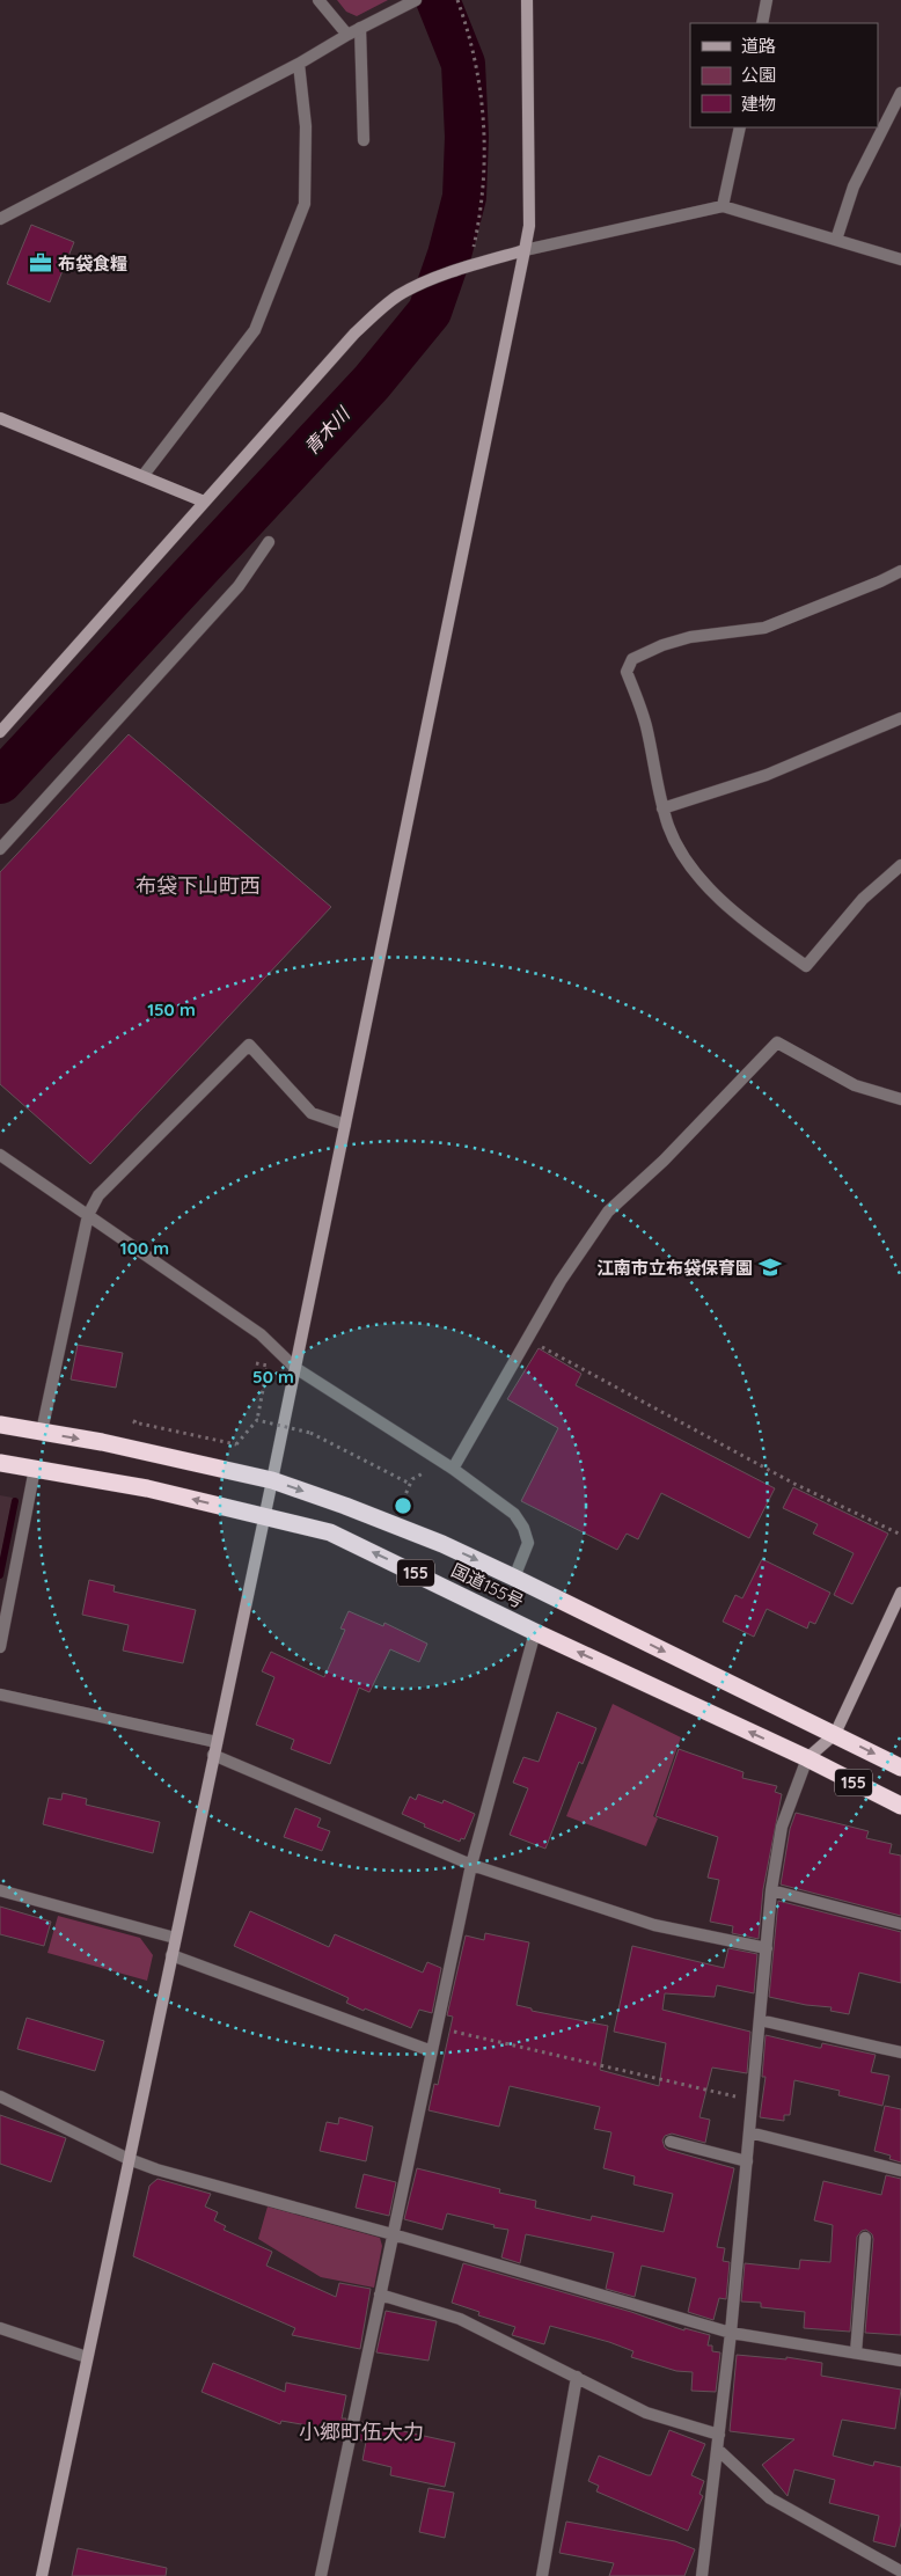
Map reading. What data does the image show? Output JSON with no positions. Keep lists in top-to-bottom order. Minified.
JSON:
{"streets":{"highway":["155","国道155号"]},"districts":["布袋下山町西","小郷町伍大力"],"water":["青木川"],"places":{"office":["布袋食糧"],"school or university":["江南市立布袋保育園"]},"legend":["道路","公園","建物"],"rings":["150 m","100 m","50 m"]}
